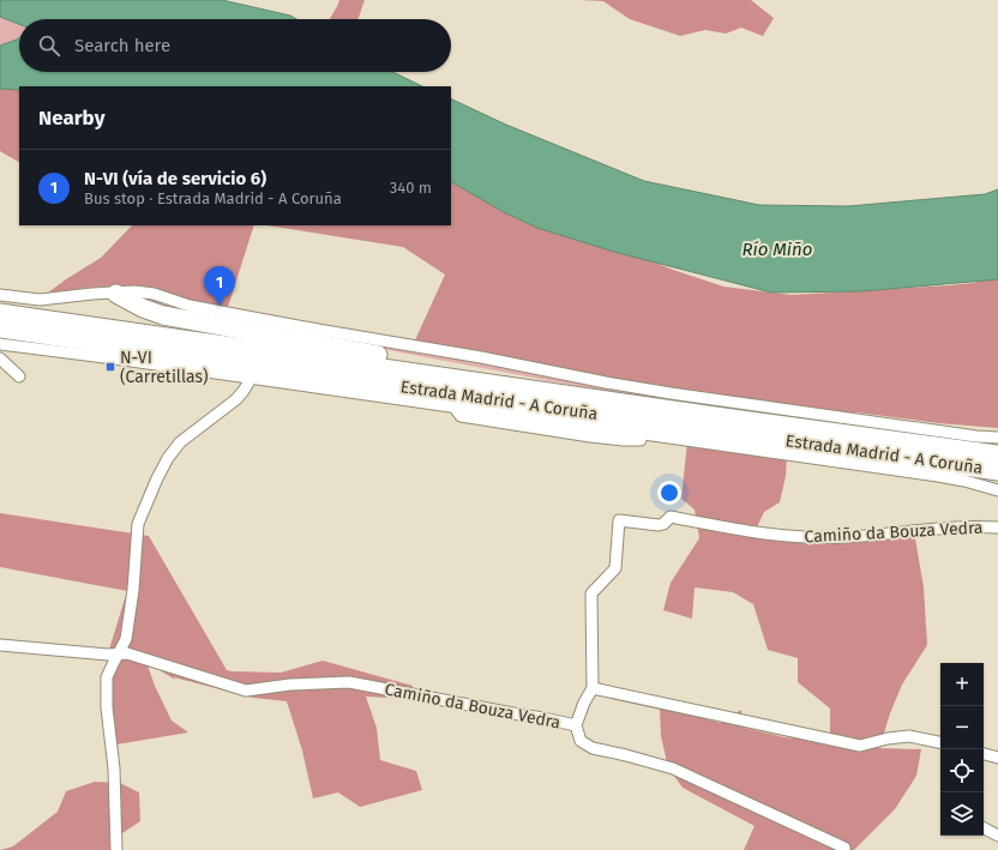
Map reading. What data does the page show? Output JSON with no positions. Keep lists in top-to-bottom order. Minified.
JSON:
{"streets":{"highway":["Estrada Madrid - A Coruña"],"street":["Camiño da Bouza Vedra"]},"water":["Río Miño"],"places":{"transit":["N-VI (Carretillas)"]},"page":{"search":"Search here","heading":"Nearby","list":[{"mark":"1","name":"N-VI (vía de servicio 6)","note":"Bus stop · Estrada Madrid - A Coruña","value":"340 m"}],"pins":"1","map_buttons":["+","−"]}}
